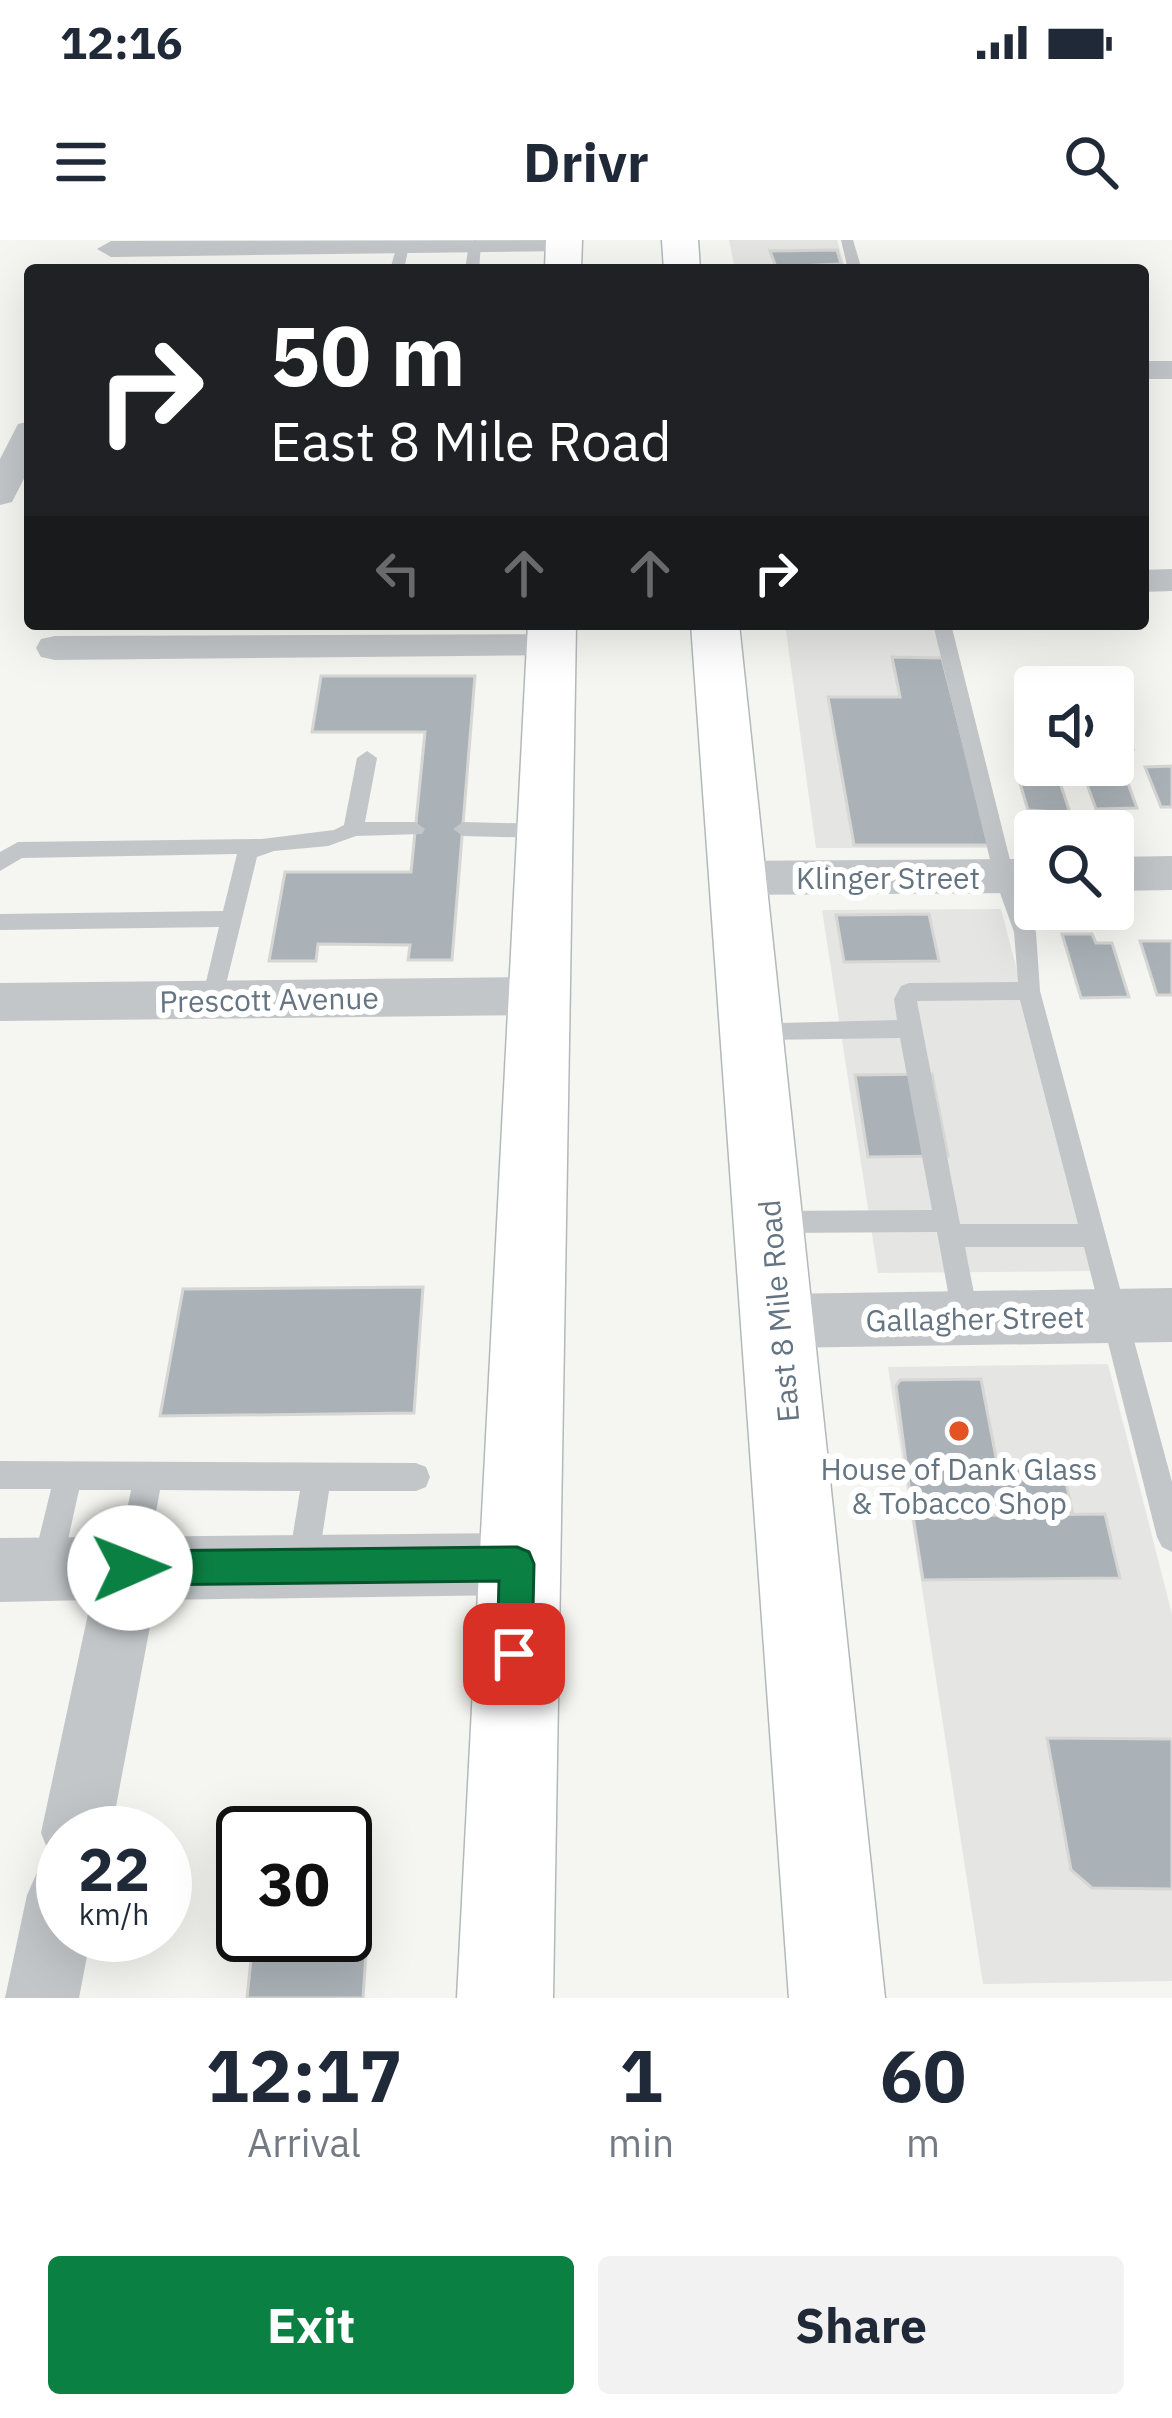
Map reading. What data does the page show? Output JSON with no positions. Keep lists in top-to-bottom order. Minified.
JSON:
{"streets":{"highway":["East 8 Mile Road"],"street":["Klinger Street","Prescott Avenue","Gallagher Street"]},"crossings":[["Klinger Street","East 8 Mile Road"],["East 8 Mile Road","Gallagher Street"]],"places":["House of Dank Glass & Tobacco Shop"],"page":{"status":"12:16","header":"Drivr","turn":["50 m","East 8 Mile Road"],"speed":"22 km/h","limit":"30","eta":["12:17","Arrival","1","min","60","m"],"buttons":["Exit","Share"]}}
